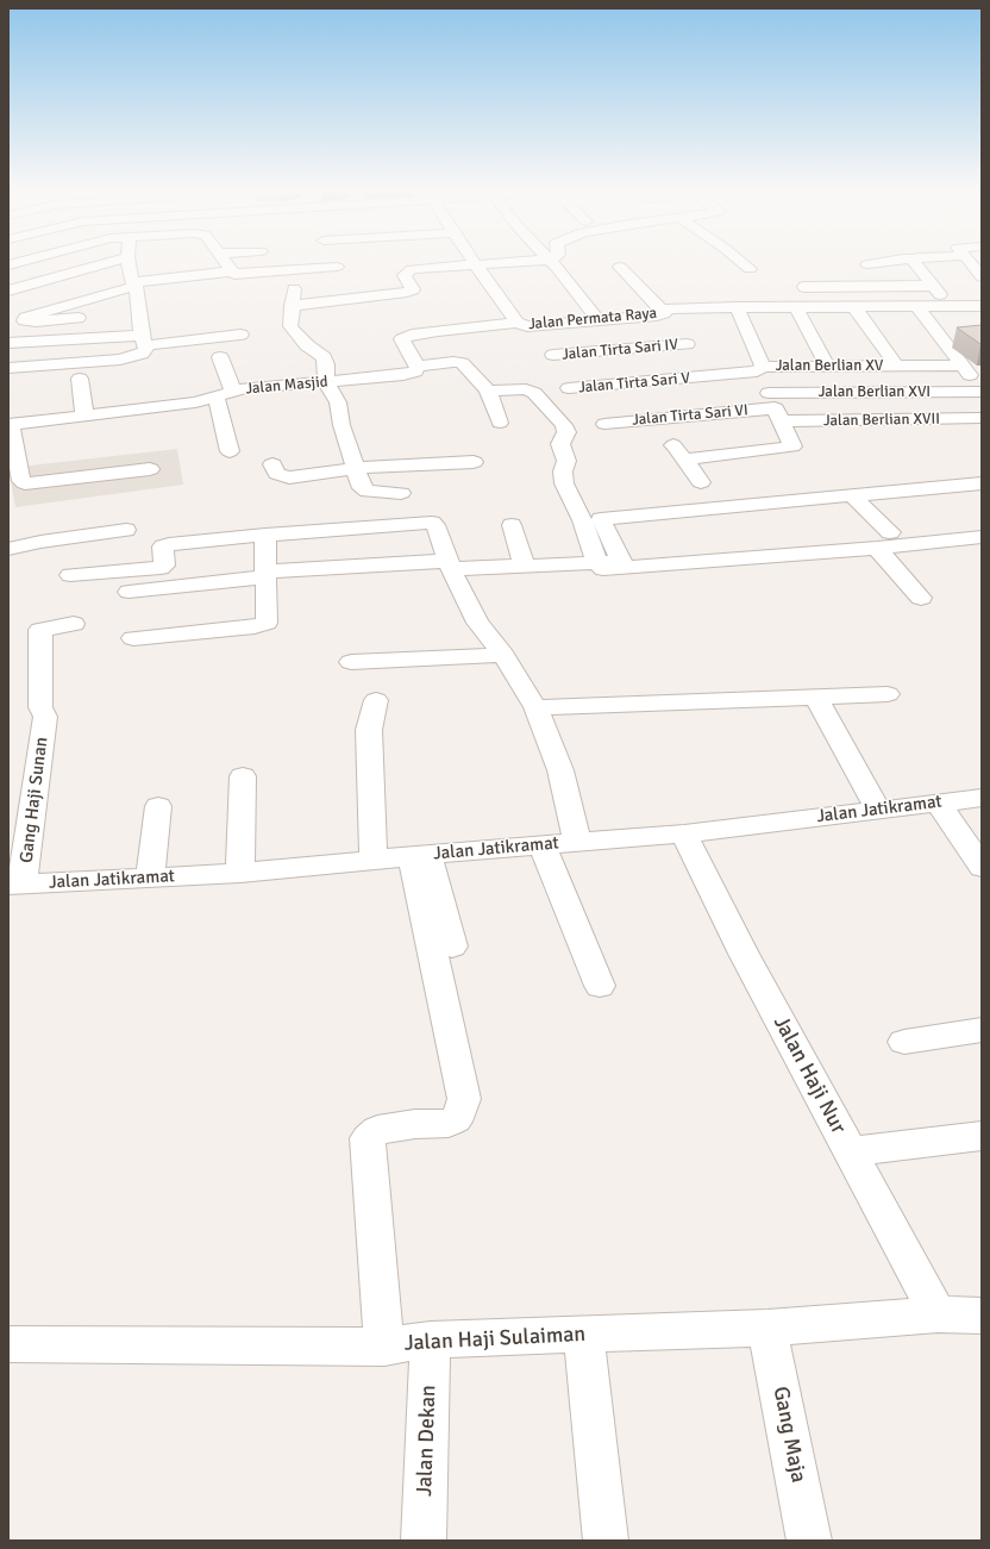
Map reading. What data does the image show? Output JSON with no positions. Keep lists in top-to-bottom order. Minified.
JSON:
{"streets":{"street":["Jalan Permata Raya","Jalan Tirta Sari IV","Jalan Berlian XV","Jalan Tirta Sari V","Jalan Masjid","Jalan Berlian XVI","Jalan Tirta Sari VI","Jalan Berlian XVII","Gang Haji Sunan","Jalan Jatikramat","Jalan Haji Nur","Jalan Haji Sulaiman","Gang Maja","Jalan Dekan"]},"crossings":[["Jalan Permata Raya","Jalan Tirta Sari IV"],["Jalan Berlian XV","Jalan Tirta Sari V"],["Jalan Berlian XVI","Jalan Tirta Sari VI"],["Jalan Berlian XVI","Jalan Berlian XVII"],["Jalan Tirta Sari VI","Jalan Berlian XVII"],["Gang Haji Sunan","Jalan Jatikramat"],["Jalan Jatikramat","Jalan Haji Nur"],["Jalan Haji Nur","Jalan Haji Sulaiman"],["Jalan Haji Sulaiman","Gang Maja"],["Jalan Haji Sulaiman","Jalan Dekan"]]}
